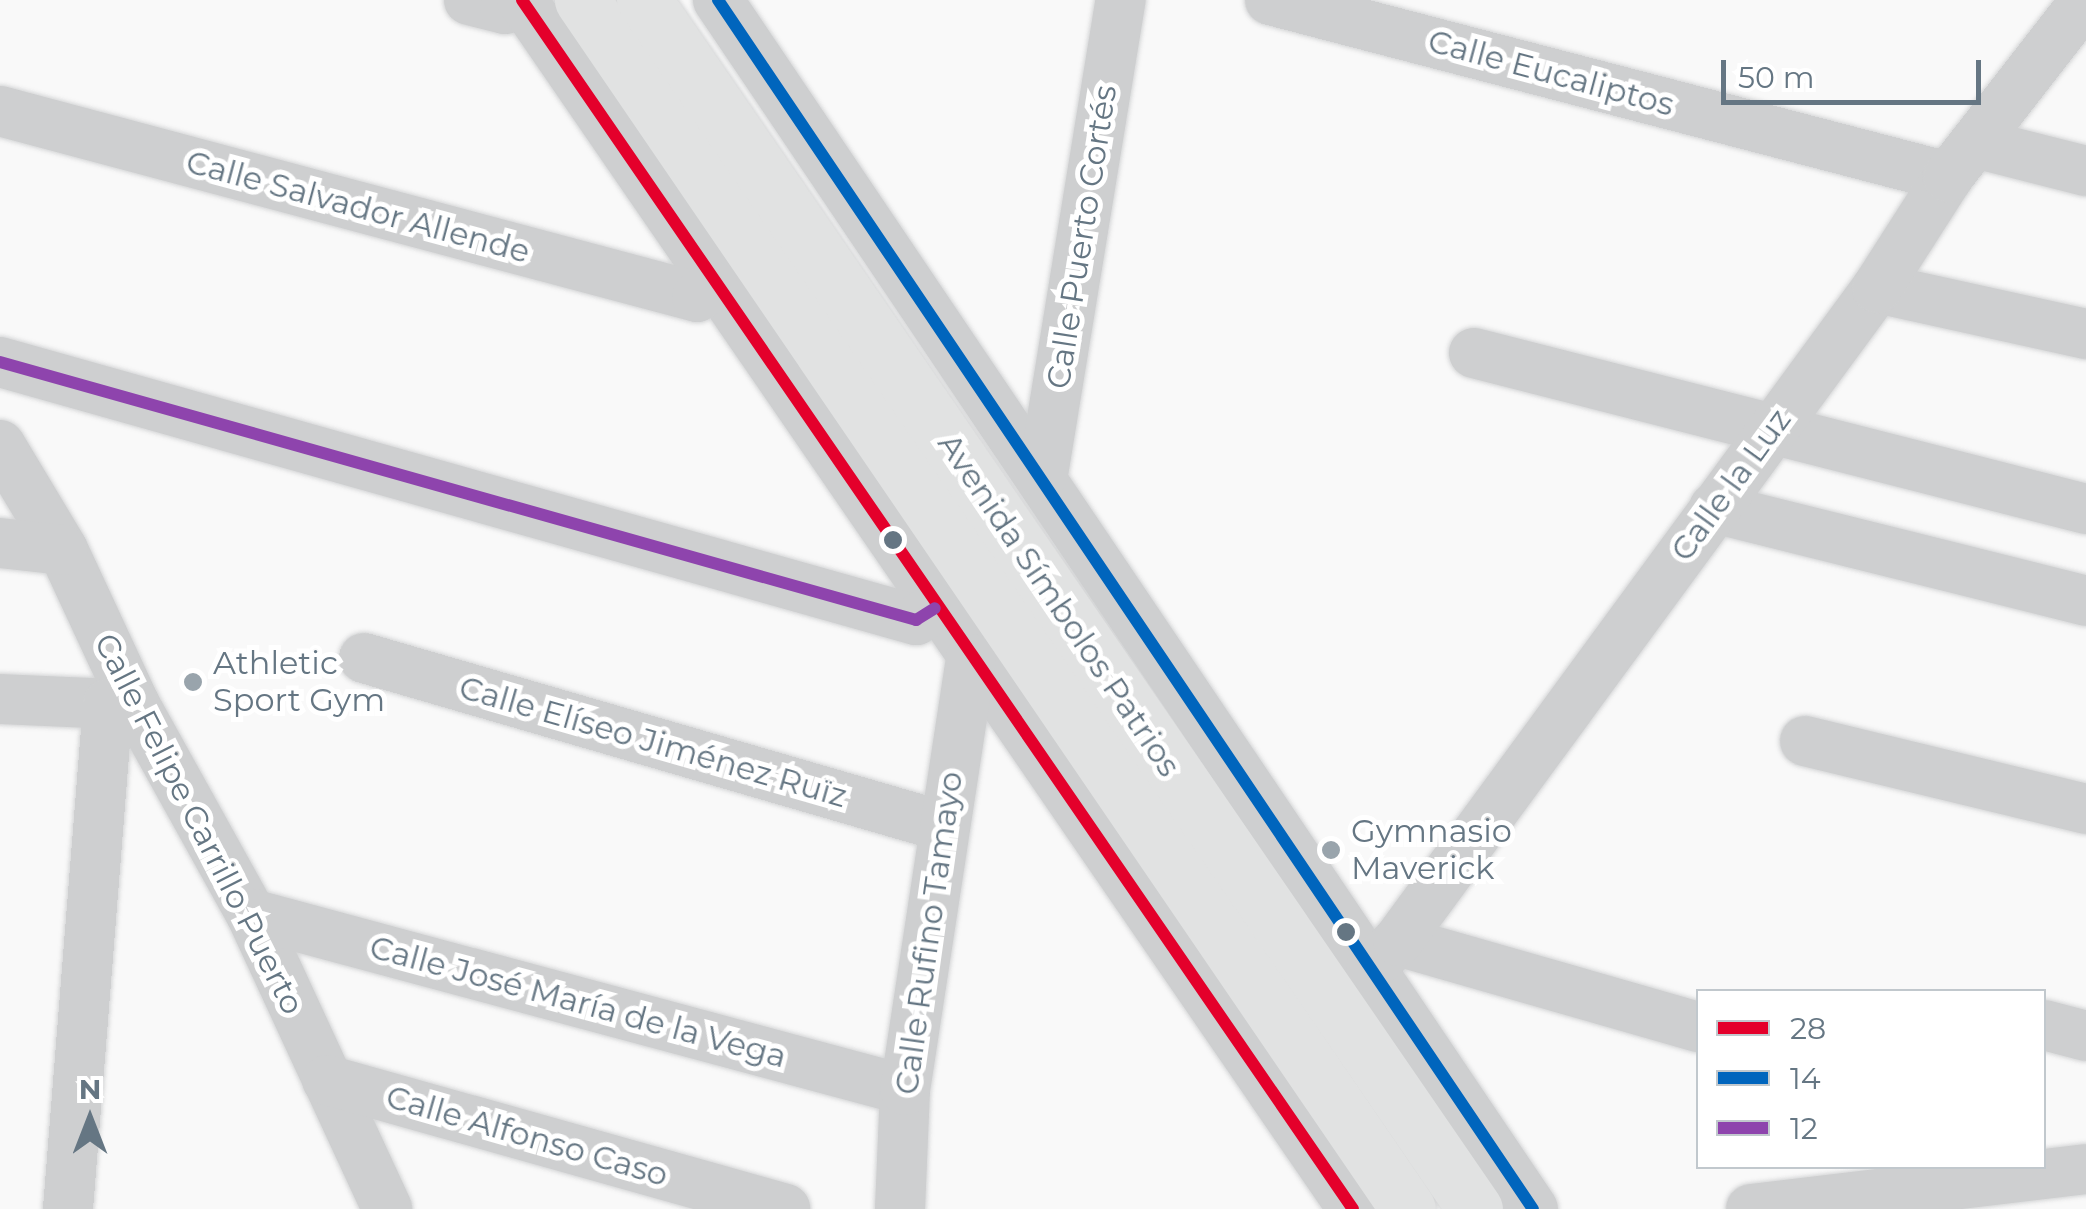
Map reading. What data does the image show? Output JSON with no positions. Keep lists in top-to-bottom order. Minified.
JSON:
{"streets":{"main road":["Avenida Símbolos Patrios"],"street":["Calle Eucaliptos","Calle Salvador Allende","Calle Puerto Cortés","Calle la Luz","Calle Elíseo Jiménez Ruïz","Calle Felipe Carrillo Puerto","Calle Rufino Tamayo","Calle José María de la Vega","Calle Alfonso Caso"]},"crossings":[["Calle Eucaliptos","Calle la Luz"],["Calle Puerto Cortés","Avenida Símbolos Patrios"],["Calle la Luz","Avenida Símbolos Patrios"],["Calle Elíseo Jiménez Ruïz","Calle Rufino Tamayo"],["Calle Felipe Carrillo Puerto","Calle José María de la Vega"],["Calle Felipe Carrillo Puerto","Calle Alfonso Caso"],["Calle Rufino Tamayo","Calle José María de la Vega"]],"places":["Athletic Sport Gym","Gymnasio Maverick"],"lines":["transit line 28","transit line 14","transit line 12"],"legend":["28","14","12"],"scale_bar":"50 m","north":"top"}
